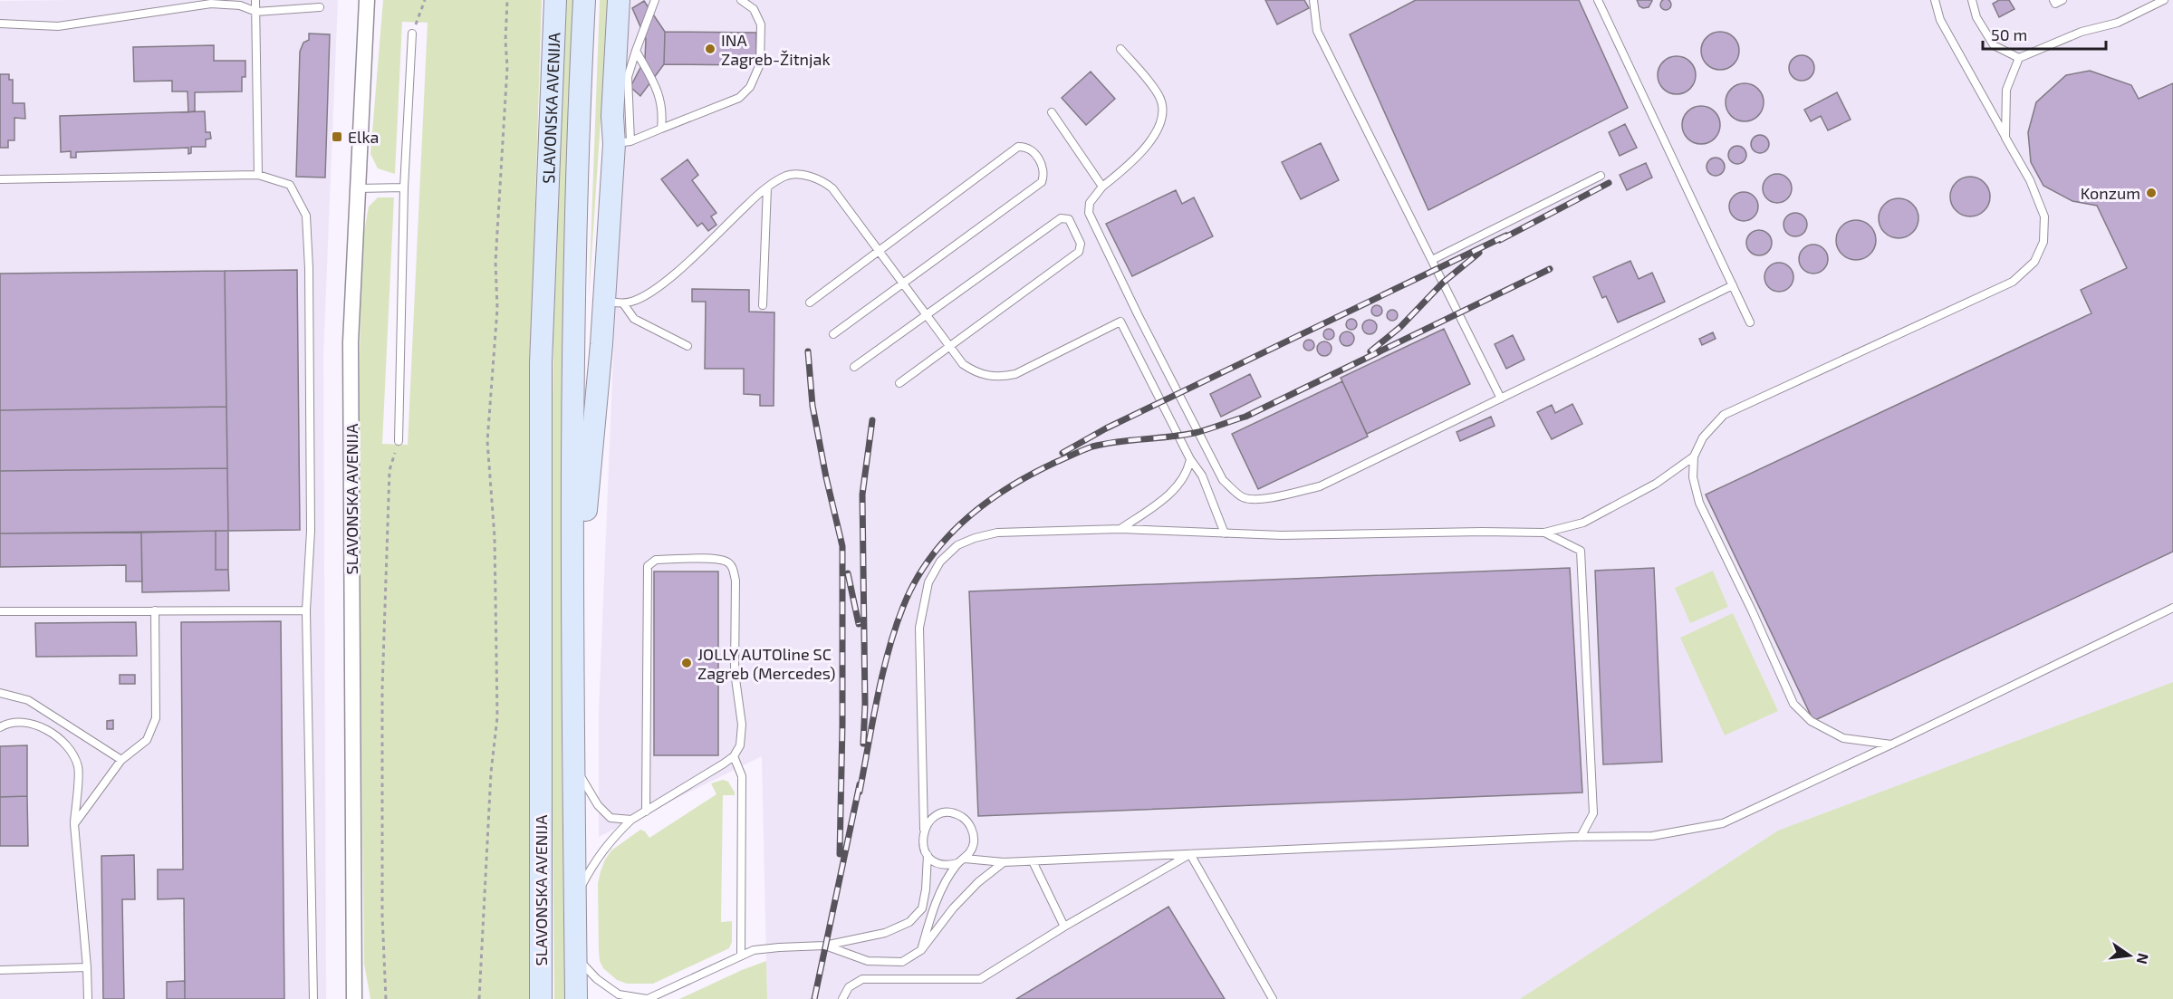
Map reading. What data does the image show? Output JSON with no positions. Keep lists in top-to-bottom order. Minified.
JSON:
{"streets":{"main road":["SLAVONSKA AVENIJA"]},"places":{"other":["INA Zagreb-Žitnjak","Konzum","JOLLY AUTOline SC Zagreb (Mercedes)"],"transit":["Elka"]},"scale_bar":"50 m","north":"right"}
